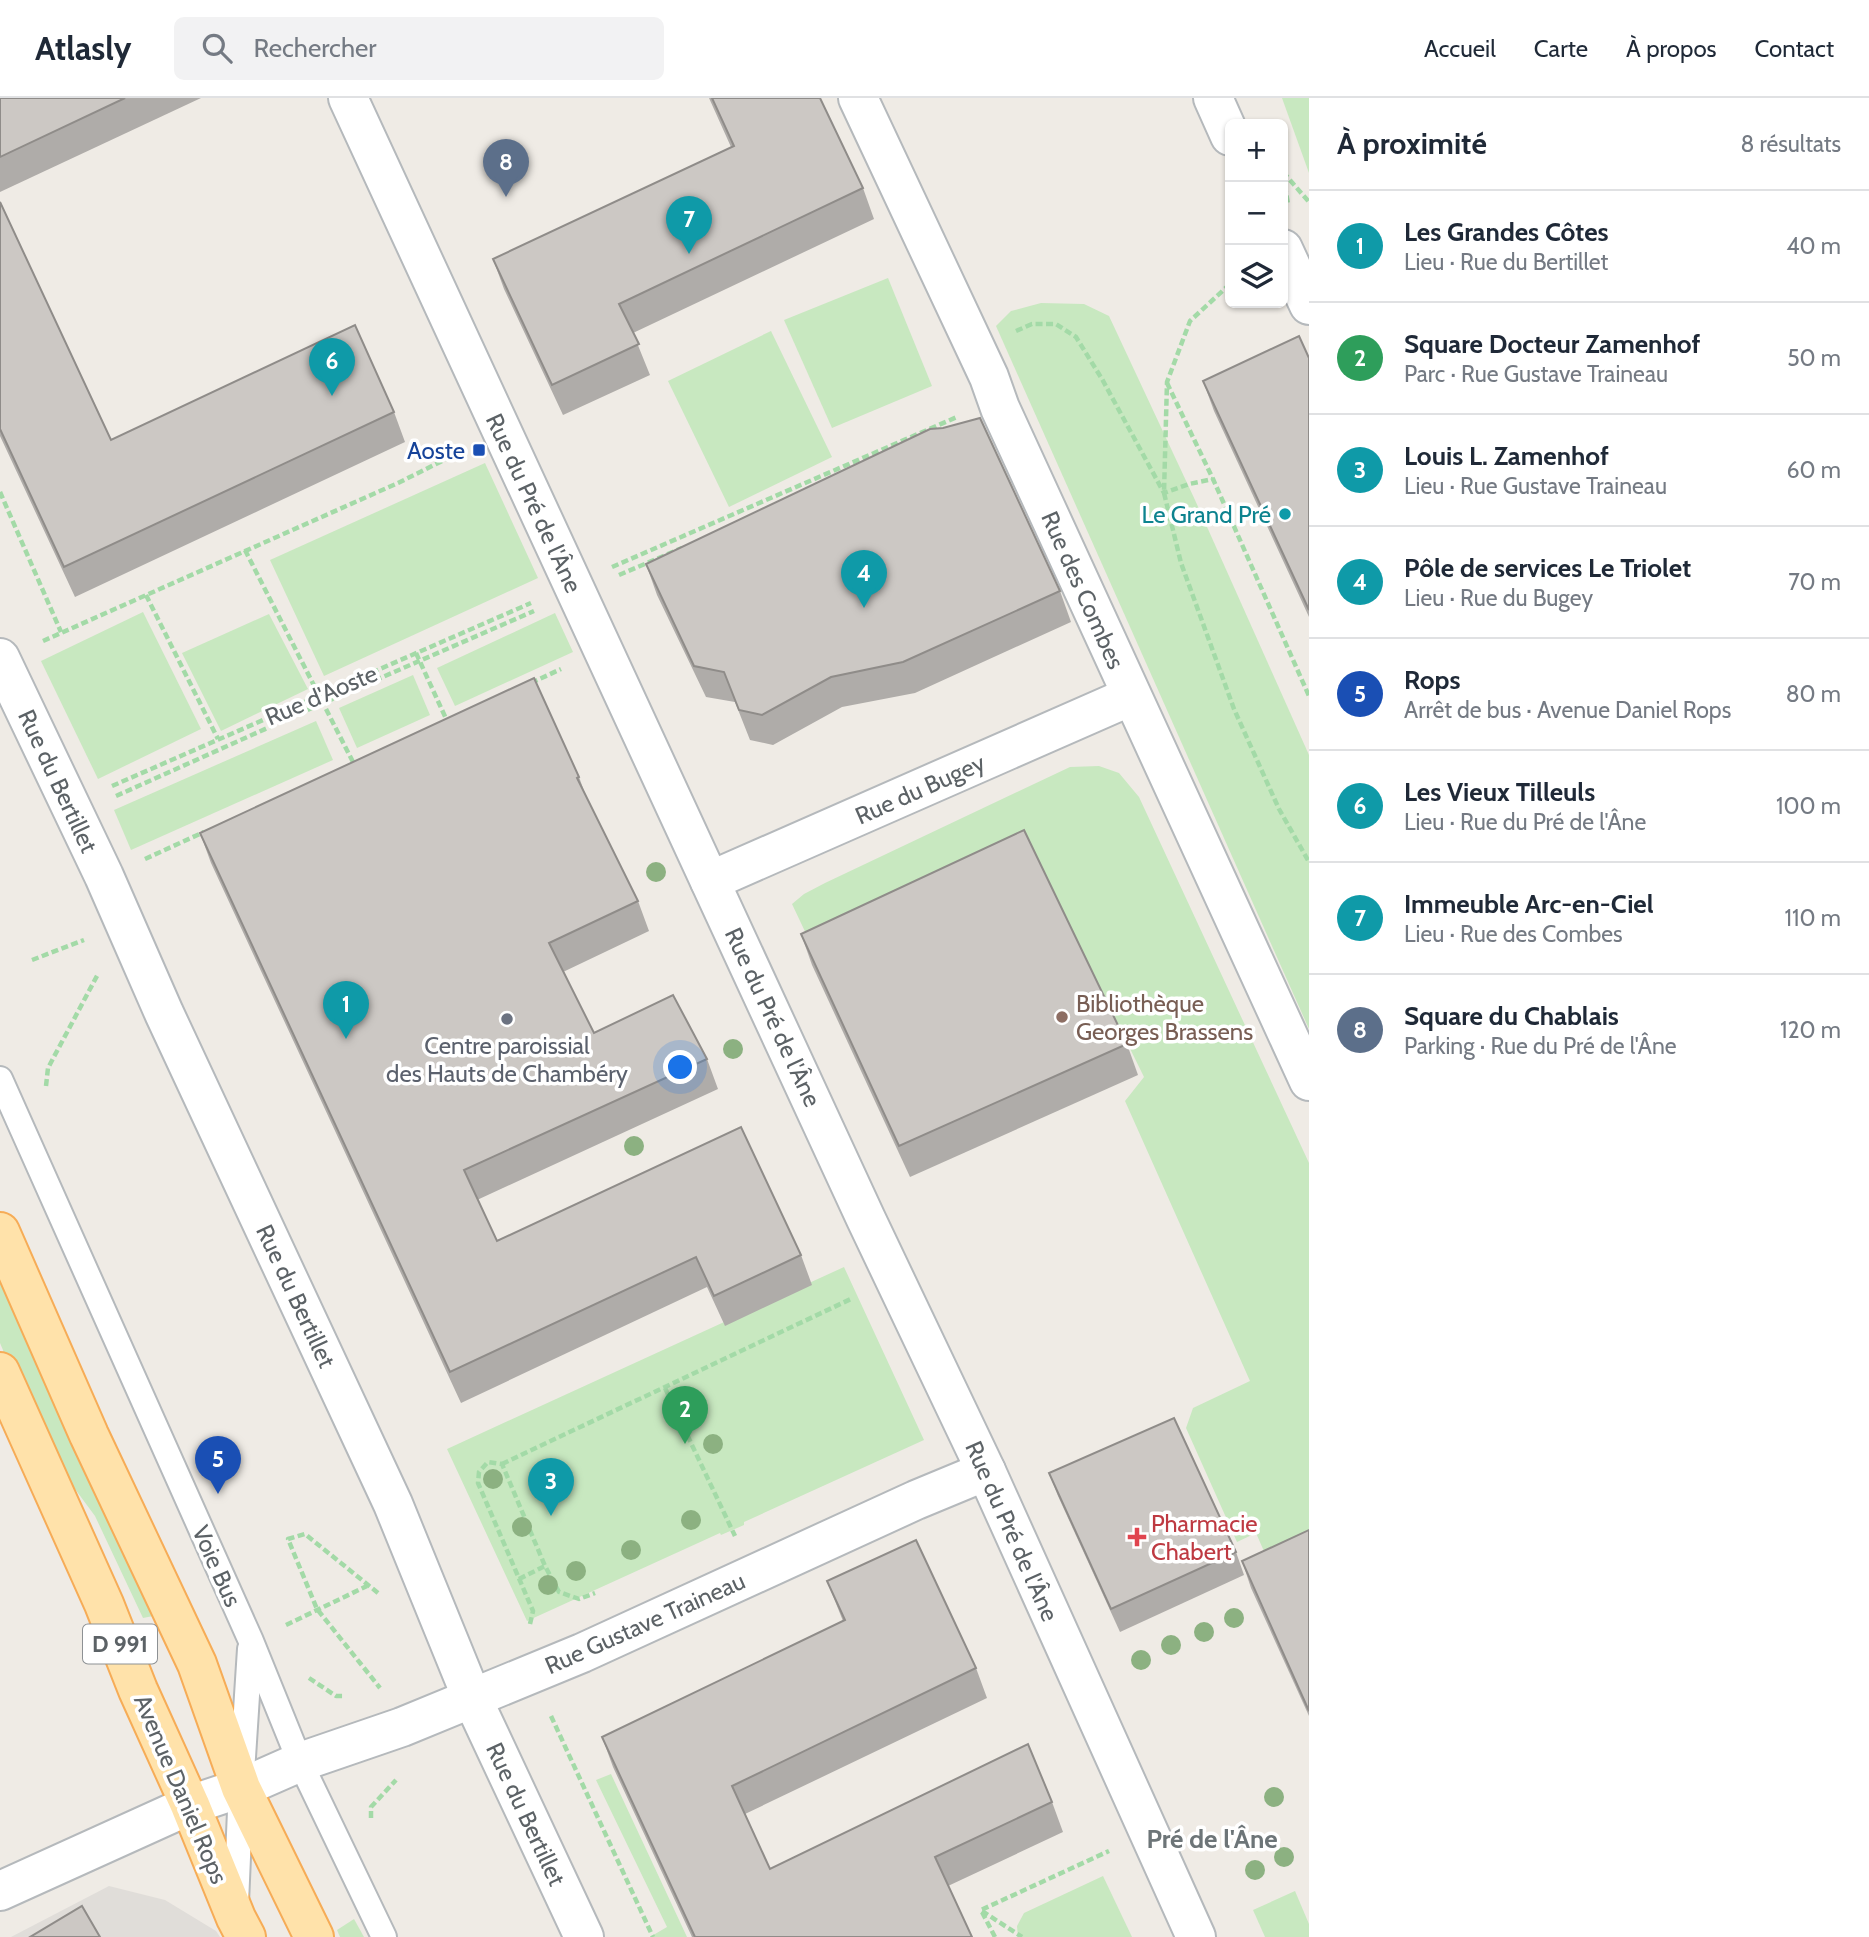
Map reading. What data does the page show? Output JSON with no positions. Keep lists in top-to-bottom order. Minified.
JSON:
{"streets":{"main road":["D 991","Avenue Daniel Rops"],"street":["Rue du Pré de l'Âne","Rue des Combes","Rue du Bertillet","Rue du Bugey","Rue Gustave Traineau"],"lane":["Voie Bus"],"path":["Rue d'Aoste"]},"crossings":[["Rue du Pré de l'Âne","Rue d'Aoste"],["Rue du Pré de l'Âne","Rue du Bugey"],["Rue du Pré de l'Âne","Rue Gustave Traineau"],["Rue des Combes","Rue d'Aoste"],["Rue des Combes","Rue du Bugey"],["Rue d'Aoste","Rue du Bertillet"],["Rue du Bertillet","Rue Gustave Traineau"],["Voie Bus","Rue Gustave Traineau"],["Rue Gustave Traineau","Avenue Daniel Rops"]],"districts":["Pré de l'Âne"],"places":{"transit":["Aoste"],"other":["Le Grand Pré","Bibliothèque Georges Brassens","Centre paroissial des Hauts de Chambéry"],"health":["Pharmacie Chabert"]},"page":{"header":"Atlasly","search":"Rechercher","nav":["Accueil","Carte","À propos","Contact"],"heading":["À proximité","8 résultats"],"map_buttons":["+","−"],"pins":["8","7","6","4","1","2","5","3"],"list":[{"mark":"1","name":"Les Grandes Côtes","note":"Lieu · Rue du Bertillet","value":"40 m"},{"mark":"2","name":"Square Docteur Zamenhof","note":"Parc · Rue Gustave Traineau","value":"50 m"},{"mark":"3","name":"Louis L. Zamenhof","note":"Lieu · Rue Gustave Traineau","value":"60 m"},{"mark":"4","name":"Pôle de services Le Triolet","note":"Lieu · Rue du Bugey","value":"70 m"},{"mark":"5","name":"Rops","note":"Arrêt de bus · Avenue Daniel Rops","value":"80 m"},{"mark":"6","name":"Les Vieux Tilleuls","note":"Lieu · Rue du Pré de l'Âne","value":"100 m"},{"mark":"7","name":"Immeuble Arc-en-Ciel","note":"Lieu · Rue des Combes","value":"110 m"},{"mark":"8","name":"Square du Chablais","note":"Parking · Rue du Pré de l'Âne","value":"120 m"}]}}
